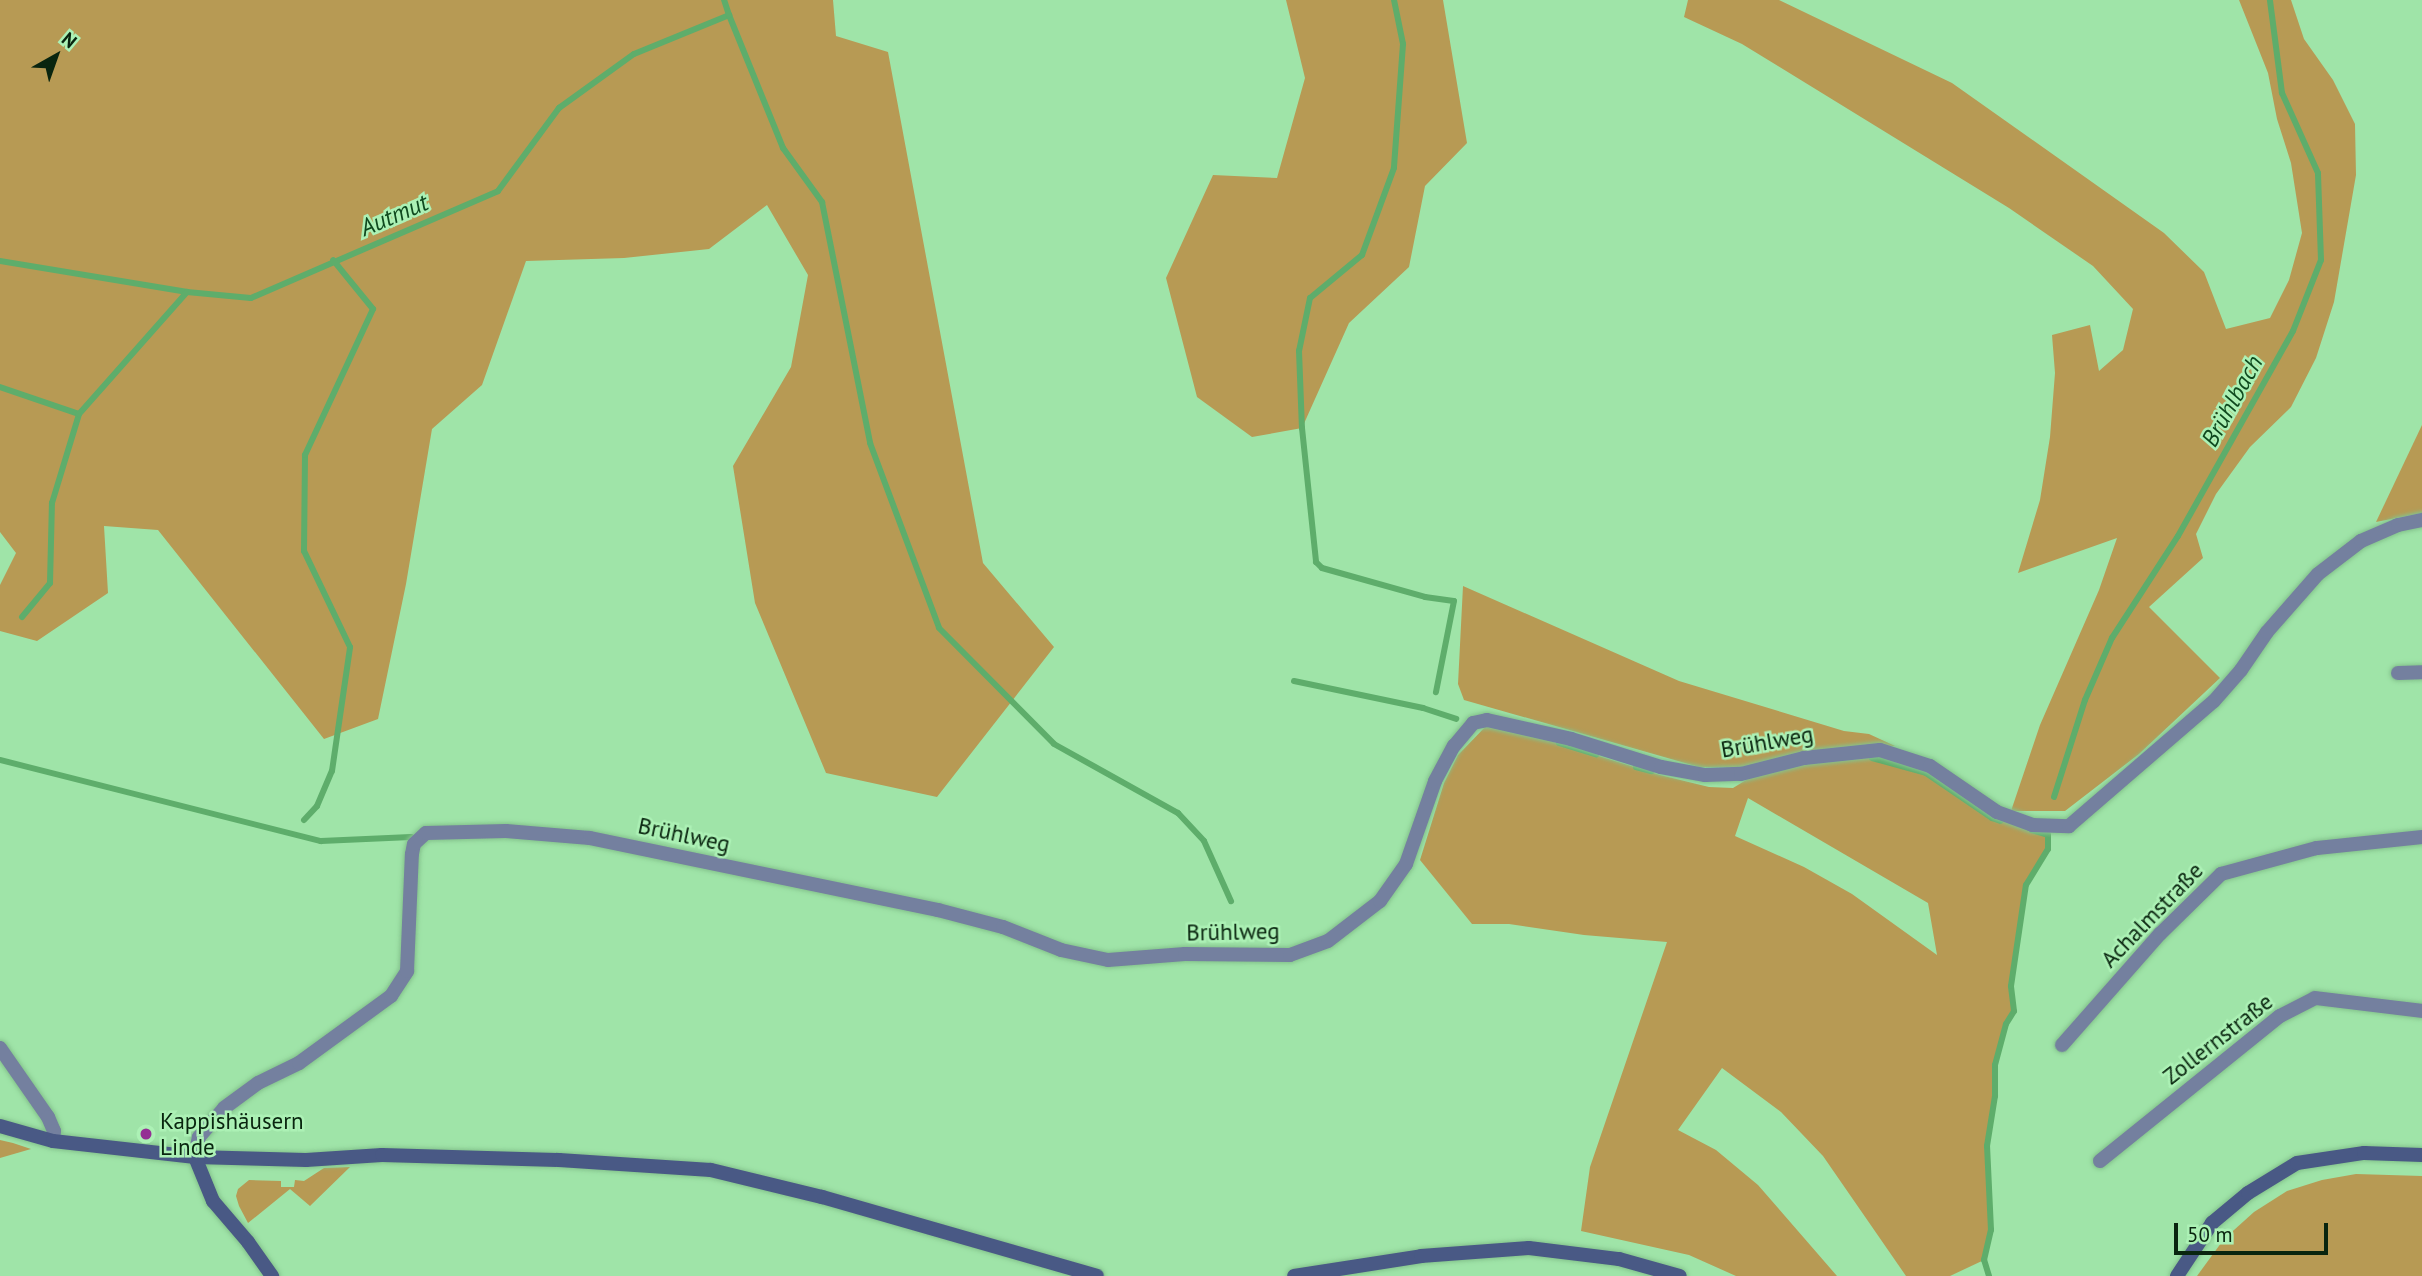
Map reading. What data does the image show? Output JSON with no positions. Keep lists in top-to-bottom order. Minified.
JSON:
{"streets":{"street":["Brühlweg","Achalmstraße","Zollernstraße"]},"water":["Autmut","Brühlbach"],"places":["Kappishäusern Linde"],"scale_bar":"50 m","north":"top right"}
